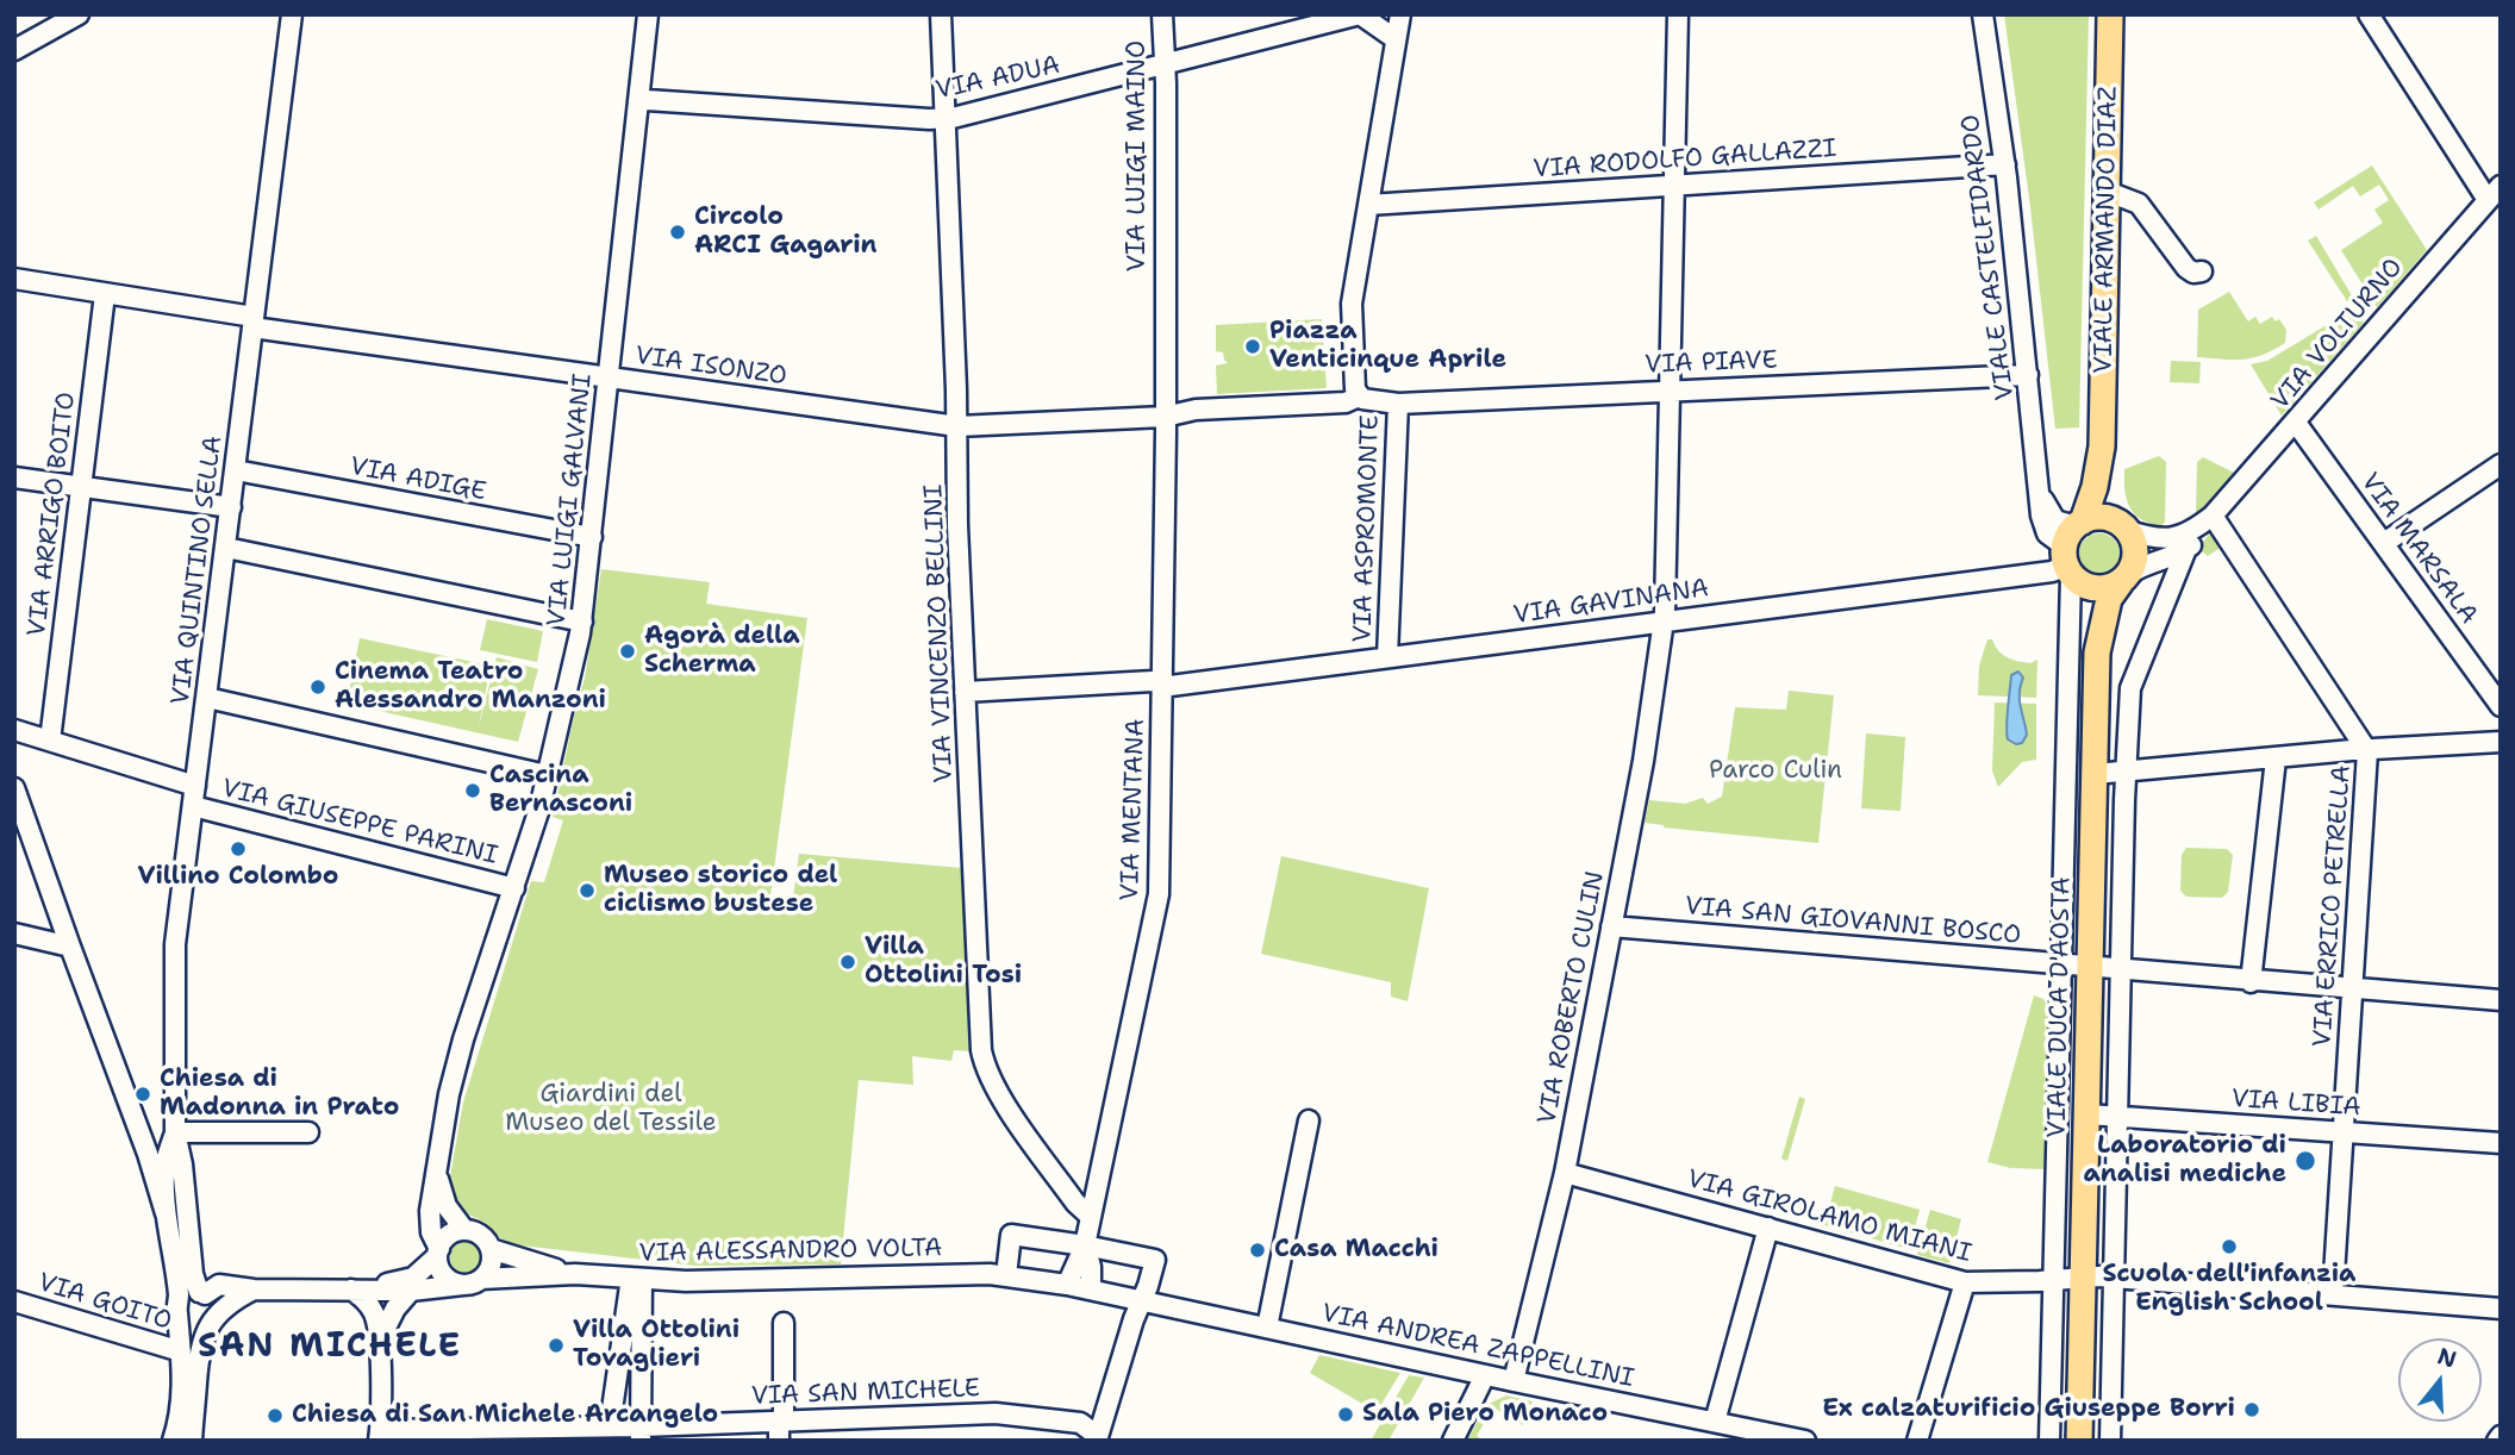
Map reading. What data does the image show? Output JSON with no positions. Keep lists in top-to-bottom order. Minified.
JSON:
{"streets":{"main road":["VIALE ARMANDO DIAZ","VIALE DUCA D'AOSTA"],"street":["VIA ADUA","VIA LUIGI MAINO","VIA RODOLFO GALLAZZI","VIALE CASTELFIDARDO","VIA VOLTURNO","VIA PIAVE","VIA ISONZO","VIA ADIGE","VIA LUIGI GALVANI","VIA ARRIGO BOITO","VIA ASPROMONTE","VIA MARSALA","VIA QUINTINO SELLA","VIA GAVINANA","VIA VINCENZO BELLINI","VIA MENTANA","VIA GIUSEPPE PARINI","VIA ERRICO PETRELLA","VIA SAN GIOVANNI BOSCO","VIA ROBERTO CULIN","VIA LIBIA","VIA GIROLAMO MIANI","VIA ALESSANDRO VOLTA","VIA GOITO","VIA ANDREA ZAPPELLINI","VIA SAN MICHELE"]},"crossings":[["VIA ADUA","VIA LUIGI MAINO"],["VIA ADUA","VIA LUIGI GALVANI"],["VIA ADUA","VIA VINCENZO BELLINI"],["VIA LUIGI MAINO","VIA ISONZO"],["VIA LUIGI MAINO","VIA MENTANA"],["VIA RODOLFO GALLAZZI","VIALE CASTELFIDARDO"],["VIA RODOLFO GALLAZZI","VIA ROBERTO CULIN"],["VIALE ARMANDO DIAZ","VIALE CASTELFIDARDO"],["VIALE ARMANDO DIAZ","VIA GAVINANA"],["VIALE ARMANDO DIAZ","VIALE DUCA D'AOSTA"],["VIALE CASTELFIDARDO","VIA PIAVE"],["VIALE CASTELFIDARDO","VIA GAVINANA"],["VIALE CASTELFIDARDO","VIALE DUCA D'AOSTA"],["VIA VOLTURNO","VIA MARSALA"],["VIA VOLTURNO","VIA ERRICO PETRELLA"],["VIA PIAVE","VIA ASPROMONTE"],["VIA PIAVE","VIA ROBERTO CULIN"],["VIA ISONZO","VIA LUIGI GALVANI"],["VIA ISONZO","VIA ARRIGO BOITO"],["VIA ISONZO","VIA QUINTINO SELLA"],["VIA ISONZO","VIA VINCENZO BELLINI"],["VIA ISONZO","VIA MENTANA"],["VIA ADIGE","VIA LUIGI GALVANI"],["VIA ADIGE","VIA QUINTINO SELLA"],["VIA LUIGI GALVANI","VIA GIUSEPPE PARINI"],["VIA LUIGI GALVANI","VIA ALESSANDRO VOLTA"],["VIA ASPROMONTE","VIA GAVINANA"],["VIA QUINTINO SELLA","VIA GIUSEPPE PARINI"],["VIA GAVINANA","VIA VINCENZO BELLINI"],["VIA GAVINANA","VIA MENTANA"],["VIA GAVINANA","VIA ROBERTO CULIN"],["VIA GAVINANA","VIALE DUCA D'AOSTA"],["VIA VINCENZO BELLINI","VIA MENTANA"],["VIA ERRICO PETRELLA","VIA SAN GIOVANNI BOSCO"],["VIA ERRICO PETRELLA","VIA LIBIA"],["VIA ERRICO PETRELLA","VIA GIROLAMO MIANI"],["VIA SAN GIOVANNI BOSCO","VIA ROBERTO CULIN"],["VIA SAN GIOVANNI BOSCO","VIALE DUCA D'AOSTA"],["VIA ROBERTO CULIN","VIA GIROLAMO MIANI"],["VIA ROBERTO CULIN","VIA ANDREA ZAPPELLINI"],["VIALE DUCA D'AOSTA","VIA LIBIA"],["VIALE DUCA D'AOSTA","VIA GIROLAMO MIANI"],["VIA ALESSANDRO VOLTA","VIA ANDREA ZAPPELLINI"]],"districts":["SAN MICHELE"],"parks":["Parco Culin","Giardini del Museo del Tessile"],"places":["Circolo ARCI Gagarin","Piazza Venticinque Aprile","Agorà della Scherma","Cinema Teatro Alessandro Manzoni","Cascina Bernasconi","Villino Colombo","Museo storico del ciclismo bustese","Villa Ottolini Tosi","Chiesa di Madonna in Prato","Laboratorio di analisi mediche","Scuola dell'infanzia English School","Casa Macchi","Villa Ottolini Tovaglieri","Ex calzaturificio Giuseppe Borri","Sala Piero Monaco","Chiesa di San Michele Arcangelo"],"north":"top"}
